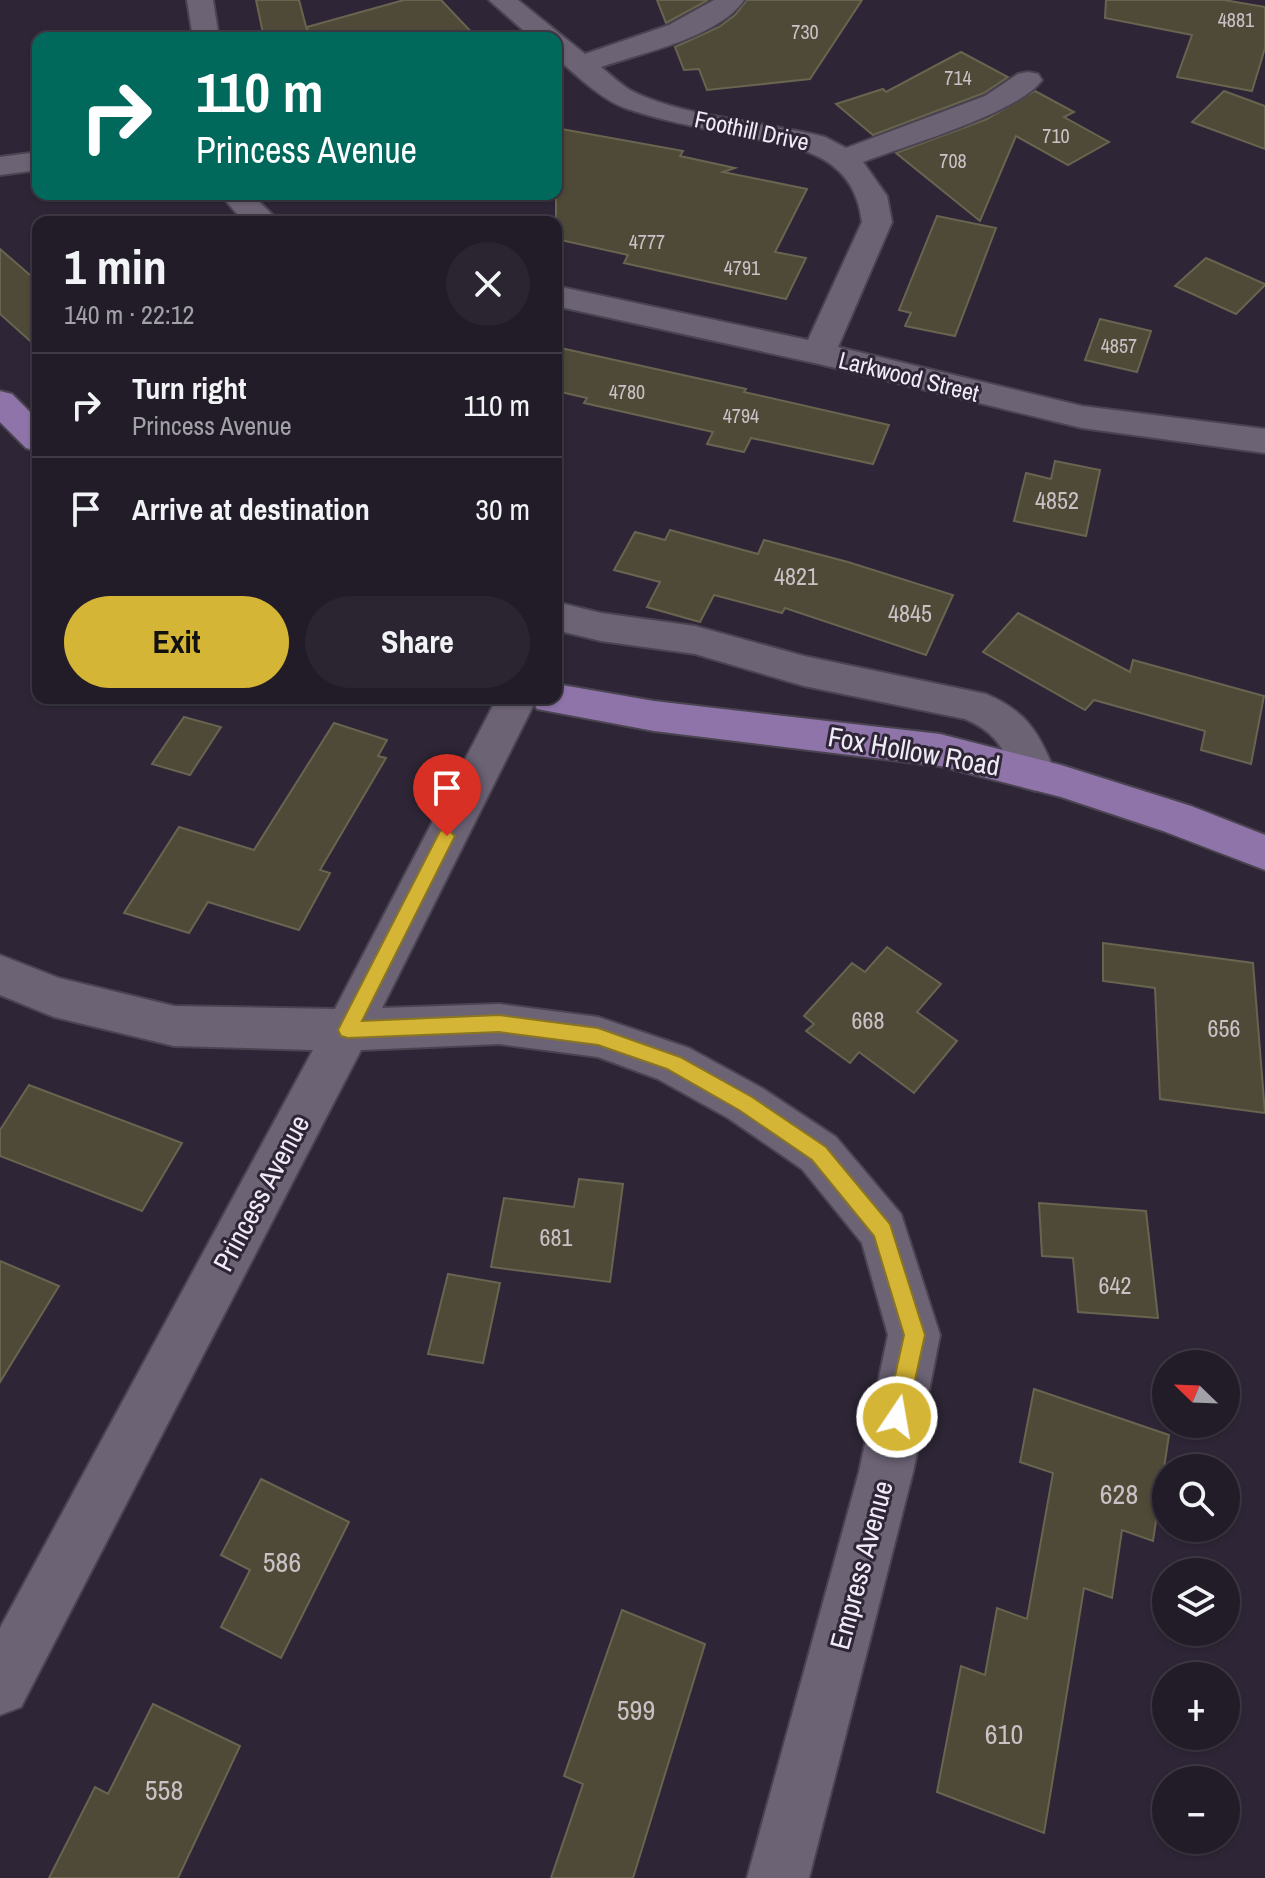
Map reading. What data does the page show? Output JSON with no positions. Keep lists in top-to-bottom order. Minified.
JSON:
{"streets":{"main road":["Fox Hollow Road"],"street":["Foothill Drive","Larkwood Street","Princess Avenue","Empress Avenue"]},"crossings":[["Foothill Drive","Larkwood Street"],["Princess Avenue","Empress Avenue"]],"house_numbers":["4881","730","714","710","708","4777","4791","4857","4780","4794","4852","4821","4845","668","656","681","642","628","586","599","610","558"],"north":"top left","page":{"turn":["110 m","Princess Avenue"],"heading":["1 min","140 m · 22:12"],"list":[{"name":"Turn right","note":"Princess Avenue","value":"110 m"},{"name":"Arrive at destination","value":"30 m"}],"buttons":["Exit","Share"],"map_buttons":["+","−"]}}
